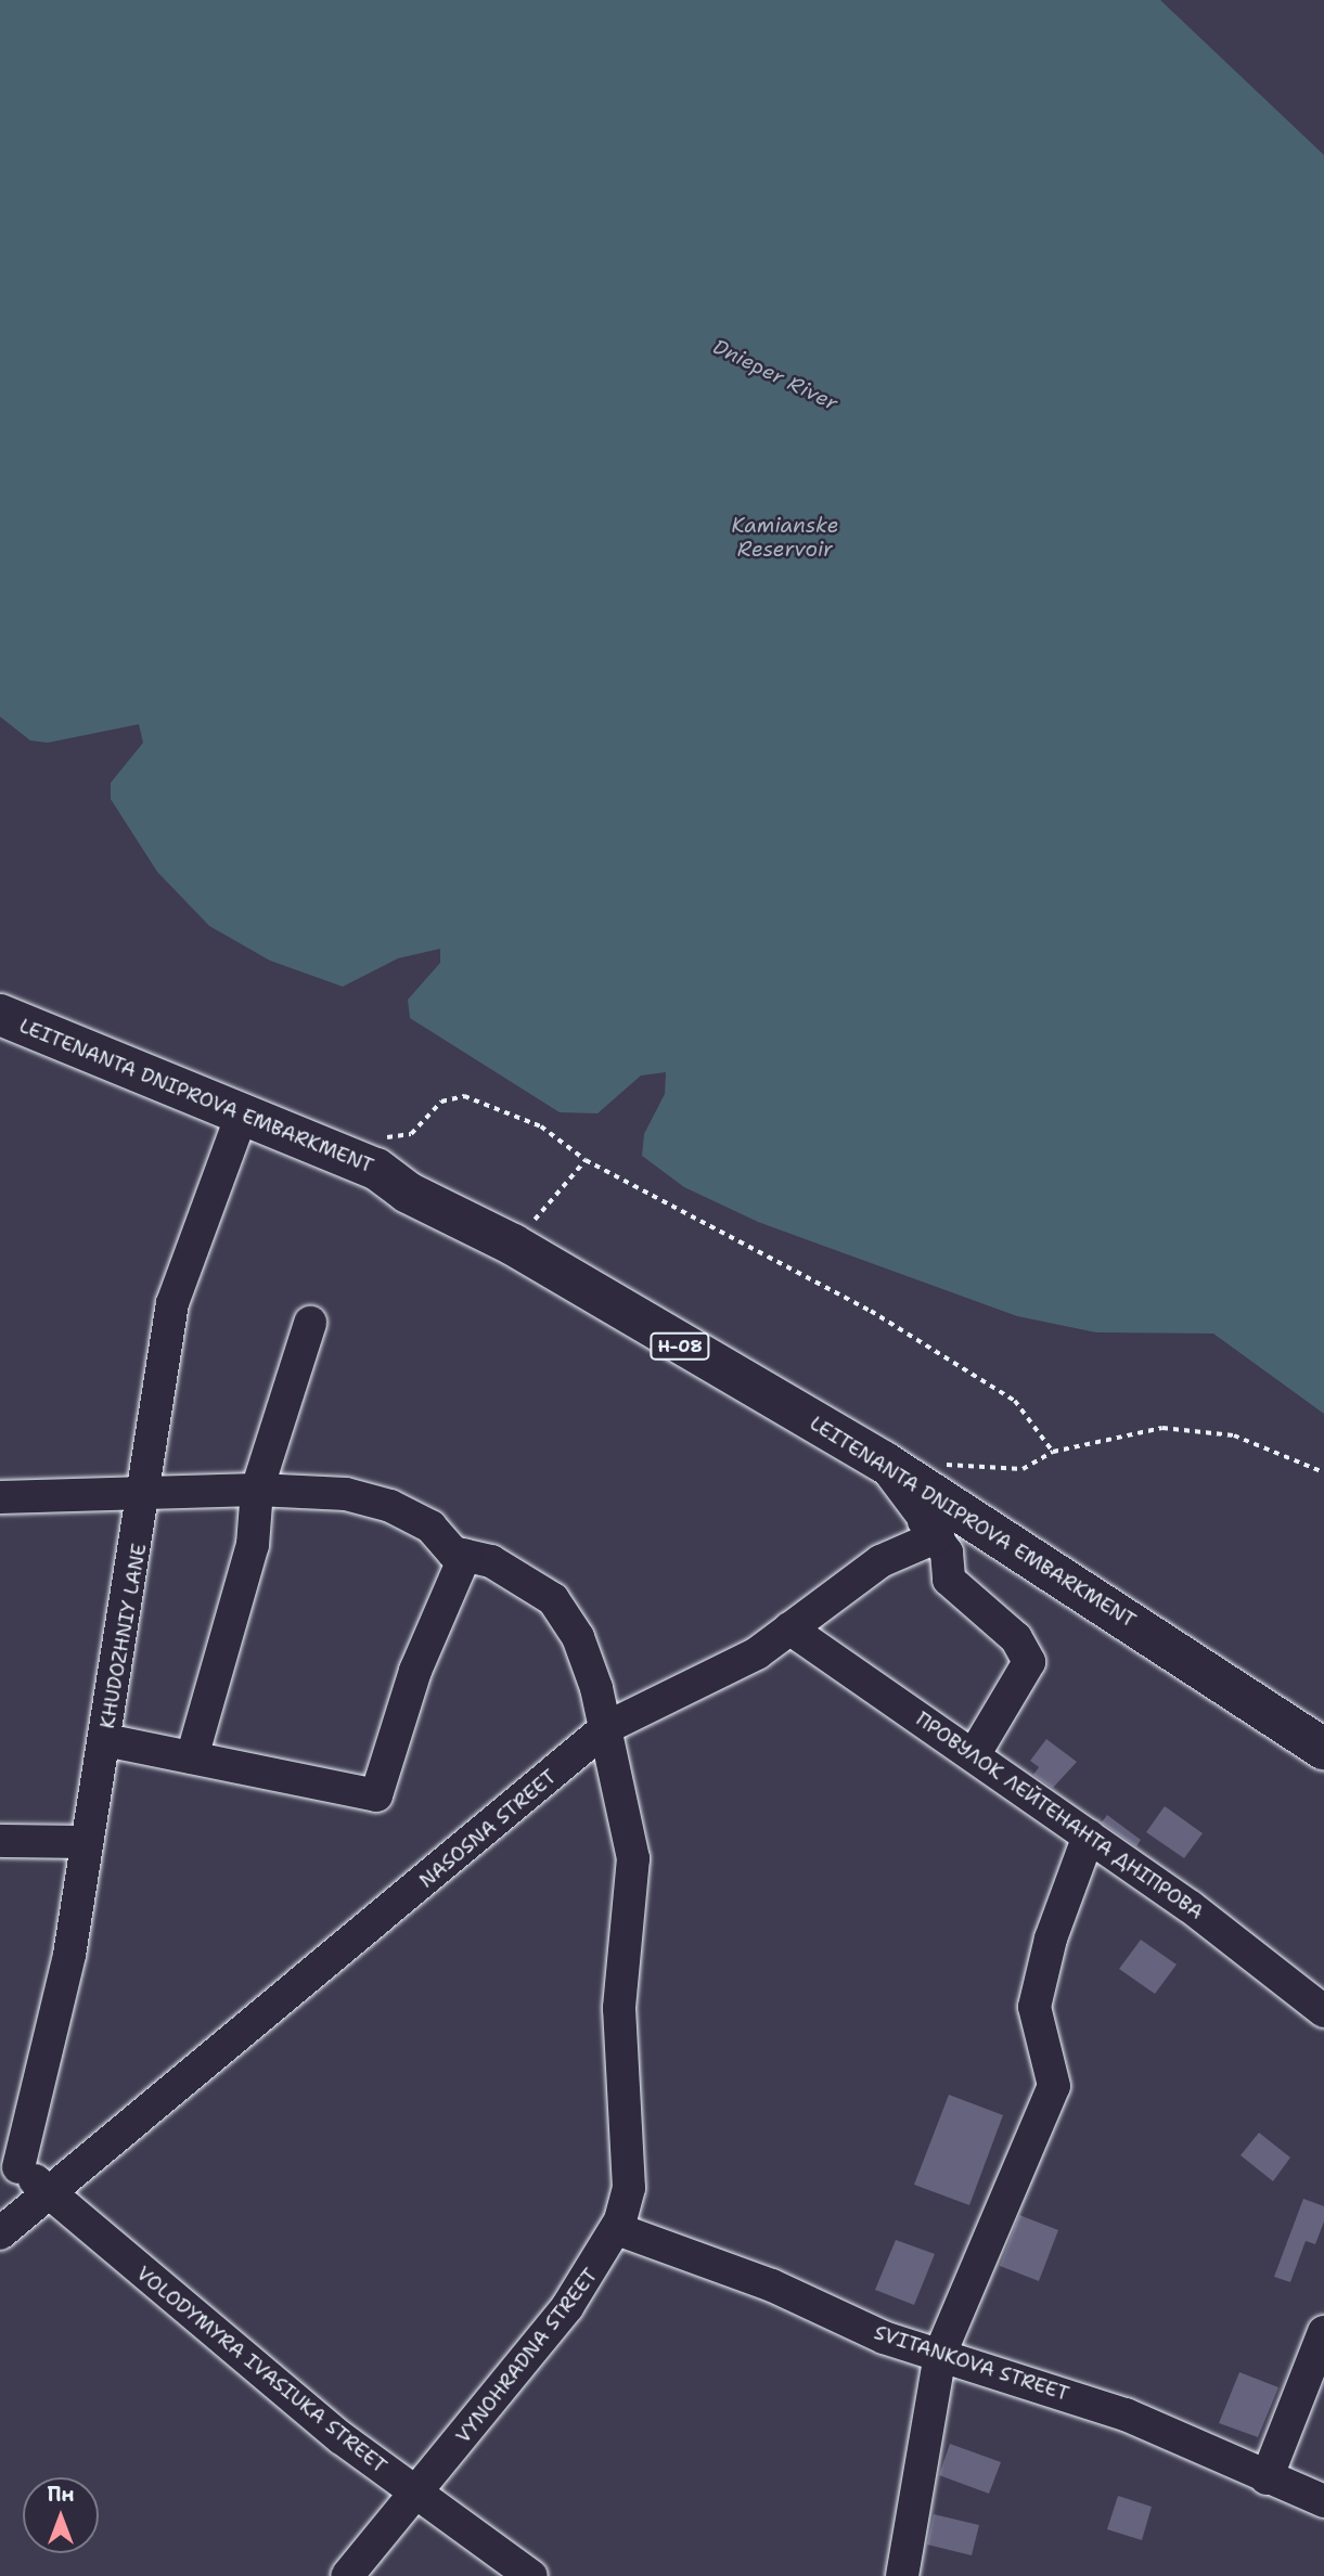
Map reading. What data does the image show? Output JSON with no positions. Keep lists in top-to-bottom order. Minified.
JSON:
{"streets":{"main road":["LEITENANTA DNIPROVA EMBARKMENT","Н-08"],"street":["KHUDOZHNIY LANE","ПРОВУЛОК ЛЕЙТЕНАНТА ДНІПРОВА","NASOSNA STREET","VYNOHRADNA STREET","SVITANKOVA STREET","VOLODYMYRA IVASIUKA STREET"]},"crossings":[["LEITENANTA DNIPROVA EMBARKMENT","KHUDOZHNIY LANE"],["LEITENANTA DNIPROVA EMBARKMENT","NASOSNA STREET"],["KHUDOZHNIY LANE","VYNOHRADNA STREET"],["KHUDOZHNIY LANE","VOLODYMYRA IVASIUKA STREET"],["ПРОВУЛОК ЛЕЙТЕНАНТА ДНІПРОВА","NASOSNA STREET"],["NASOSNA STREET","VYNOHRADNA STREET"],["NASOSNA STREET","VOLODYMYRA IVASIUKA STREET"],["VYNOHRADNA STREET","SVITANKOVA STREET"],["VYNOHRADNA STREET","VOLODYMYRA IVASIUKA STREET"]],"water":["Dnieper River","Kamianske Reservoir"],"north":"top"}
